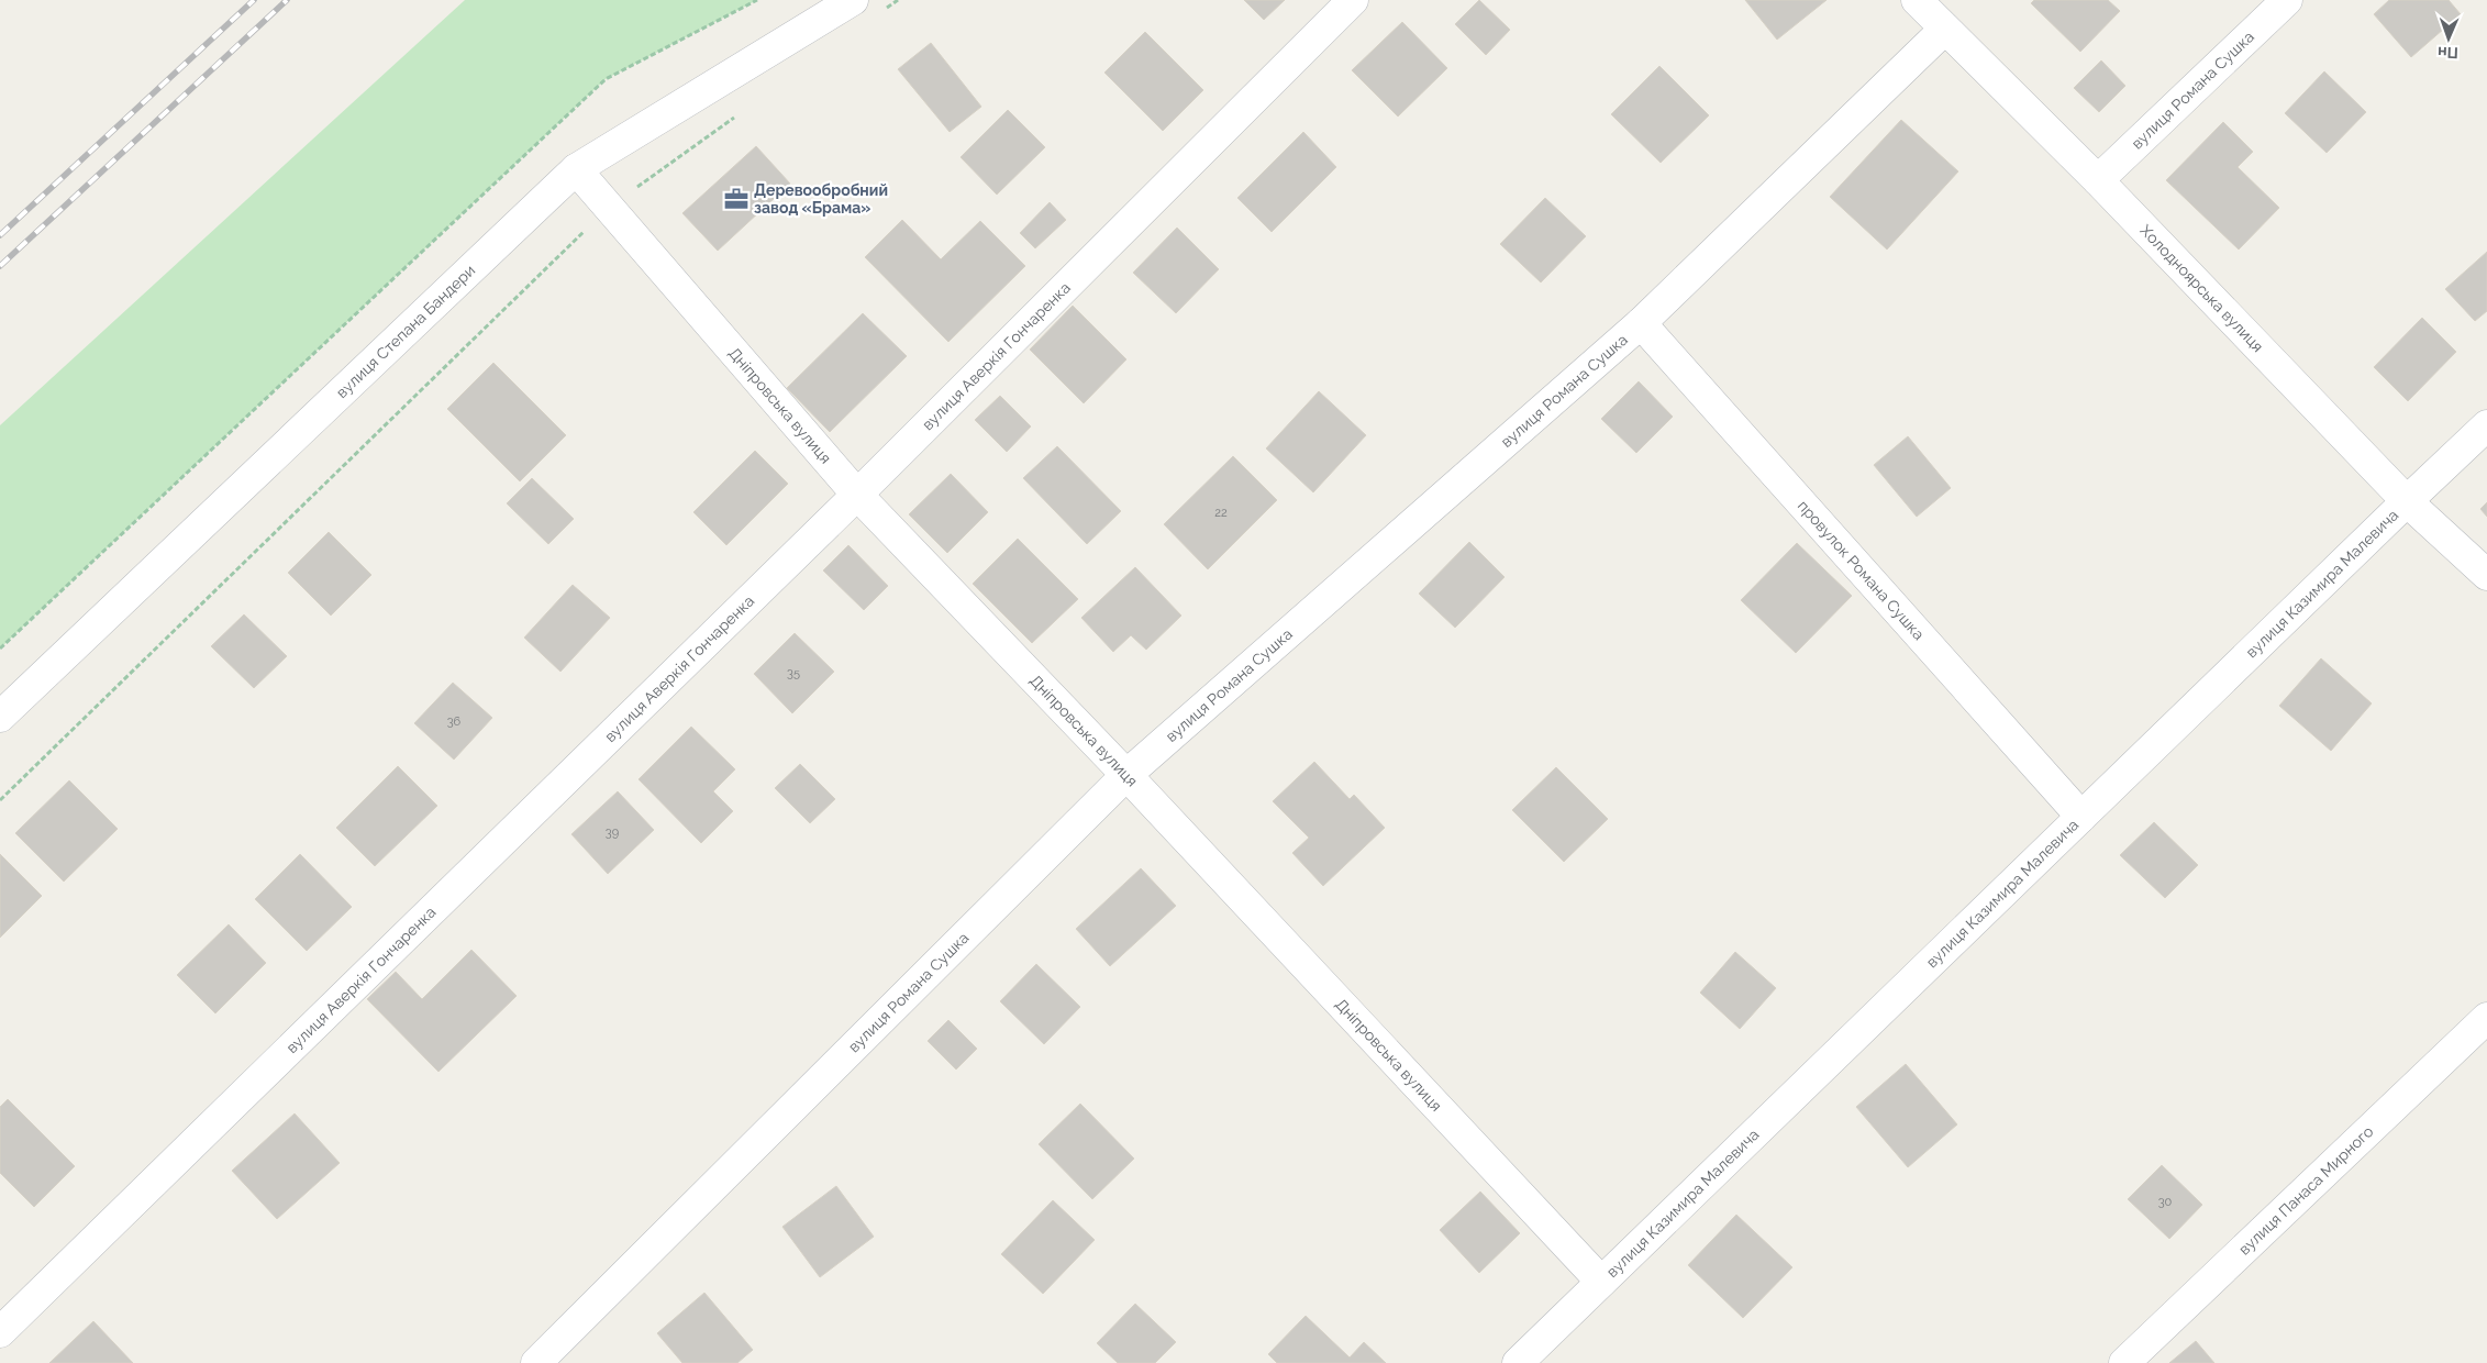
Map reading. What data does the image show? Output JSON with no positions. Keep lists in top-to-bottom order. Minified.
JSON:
{"streets":{"street":["вулиця Романа Сушка","Холодноярська вулиця","вулиця Степана Бандери","вулиця Аверкія Гончаренка","Дніпровська вулиця","провулок Романа Сушка","вулиця Казимира Малевича","вулиця Панаса Мирного"]},"crossings":[["вулиця Романа Сушка","Холодноярська вулиця"],["вулиця Романа Сушка","Дніпровська вулиця"],["вулиця Романа Сушка","провулок Романа Сушка"],["Холодноярська вулиця","вулиця Казимира Малевича"],["вулиця Степана Бандери","Дніпровська вулиця"],["вулиця Аверкія Гончаренка","Дніпровська вулиця"],["Дніпровська вулиця","вулиця Казимира Малевича"],["провулок Романа Сушка","вулиця Казимира Малевича"]],"places":{"office":["Деревообробний завод «Брама»"]},"house_numbers":["22","35","36","39","30"],"north":"bottom"}
